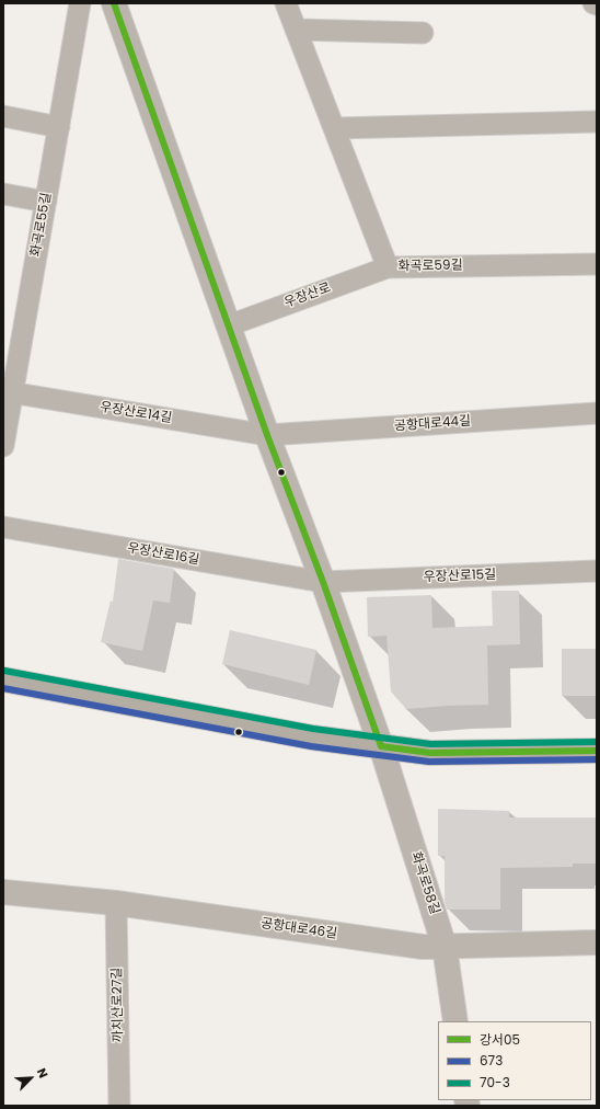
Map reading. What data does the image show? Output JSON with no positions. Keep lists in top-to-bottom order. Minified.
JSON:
{"streets":{"street":["화곡로55길","화곡로59길","우장산로","우장산로14길","공항대로44길","우장산로16길","우장산로15길","화곡로58길","공항대로46길","까치산로27길"]},"crossings":[["화곡로55길","우장산로14길"],["화곡로59길","우장산로"],["우장산로14길","공항대로44길"],["우장산로16길","우장산로15길"],["화곡로58길","공항대로46길"],["공항대로46길","까치산로27길"]],"lines":["transit line 강서05","transit line 70-3","transit line 673"],"legend":["강서05","673","70-3"],"north":"top right"}
